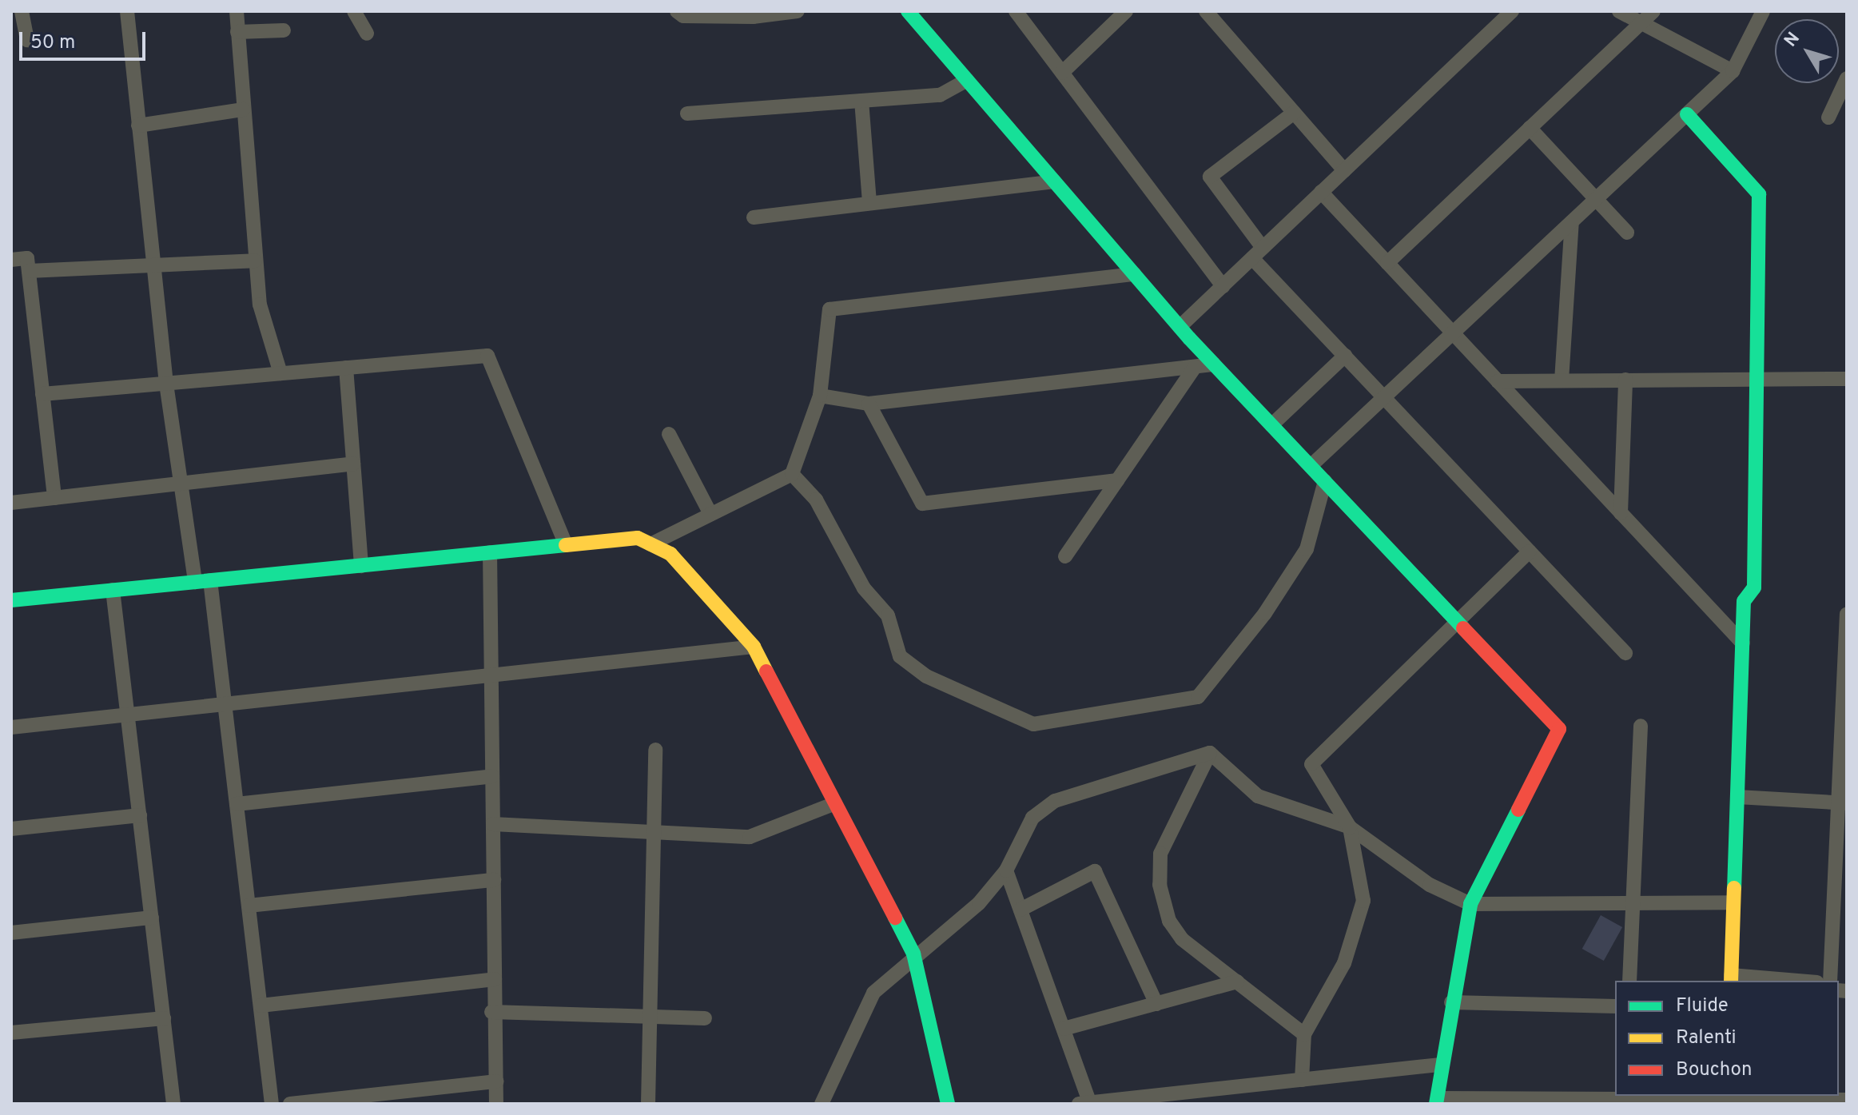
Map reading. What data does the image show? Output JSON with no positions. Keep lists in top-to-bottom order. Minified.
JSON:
{"legend":["Fluide","Ralenti","Bouchon"],"scale_bar":"50 m","north":"top left"}
